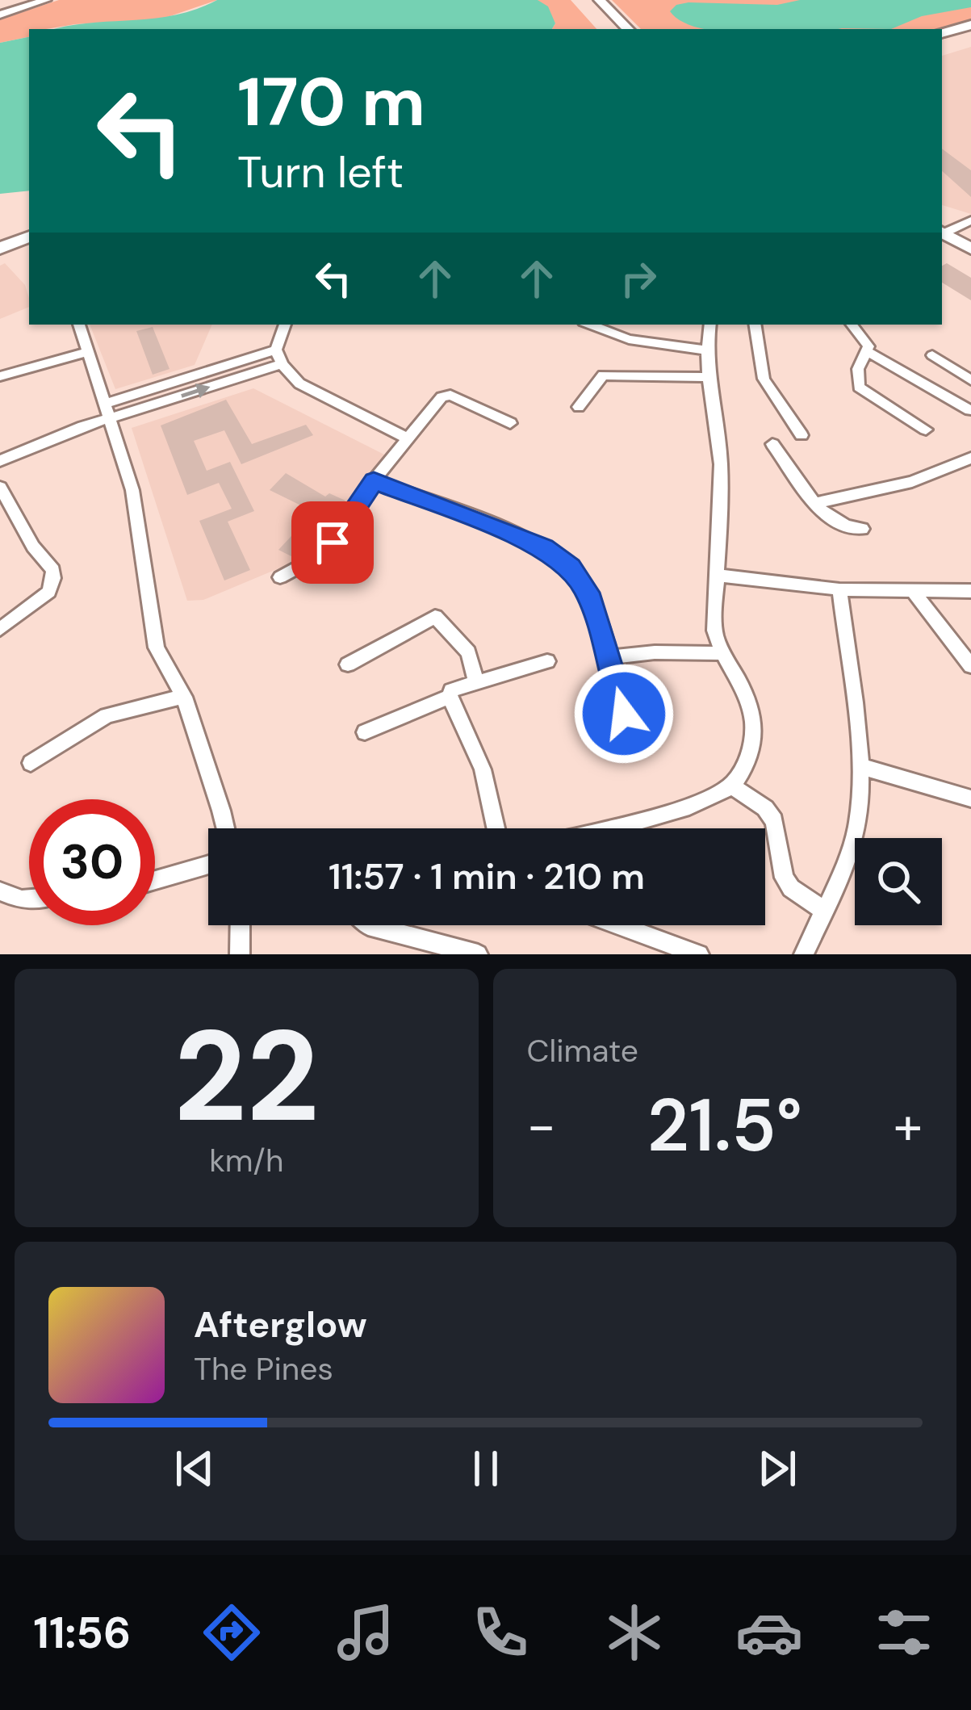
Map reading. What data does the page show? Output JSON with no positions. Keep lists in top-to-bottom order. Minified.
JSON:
{"page":{"turn":["170 m","Turn left"],"limit":"30","trip":"11:57 · 1 min · 210 m","tile":[["22","km/h"],"Climate"],"heat":["−","21.5°","+"],"song":["Afterglow","The Pines"],"tabs":"11:56"}}
